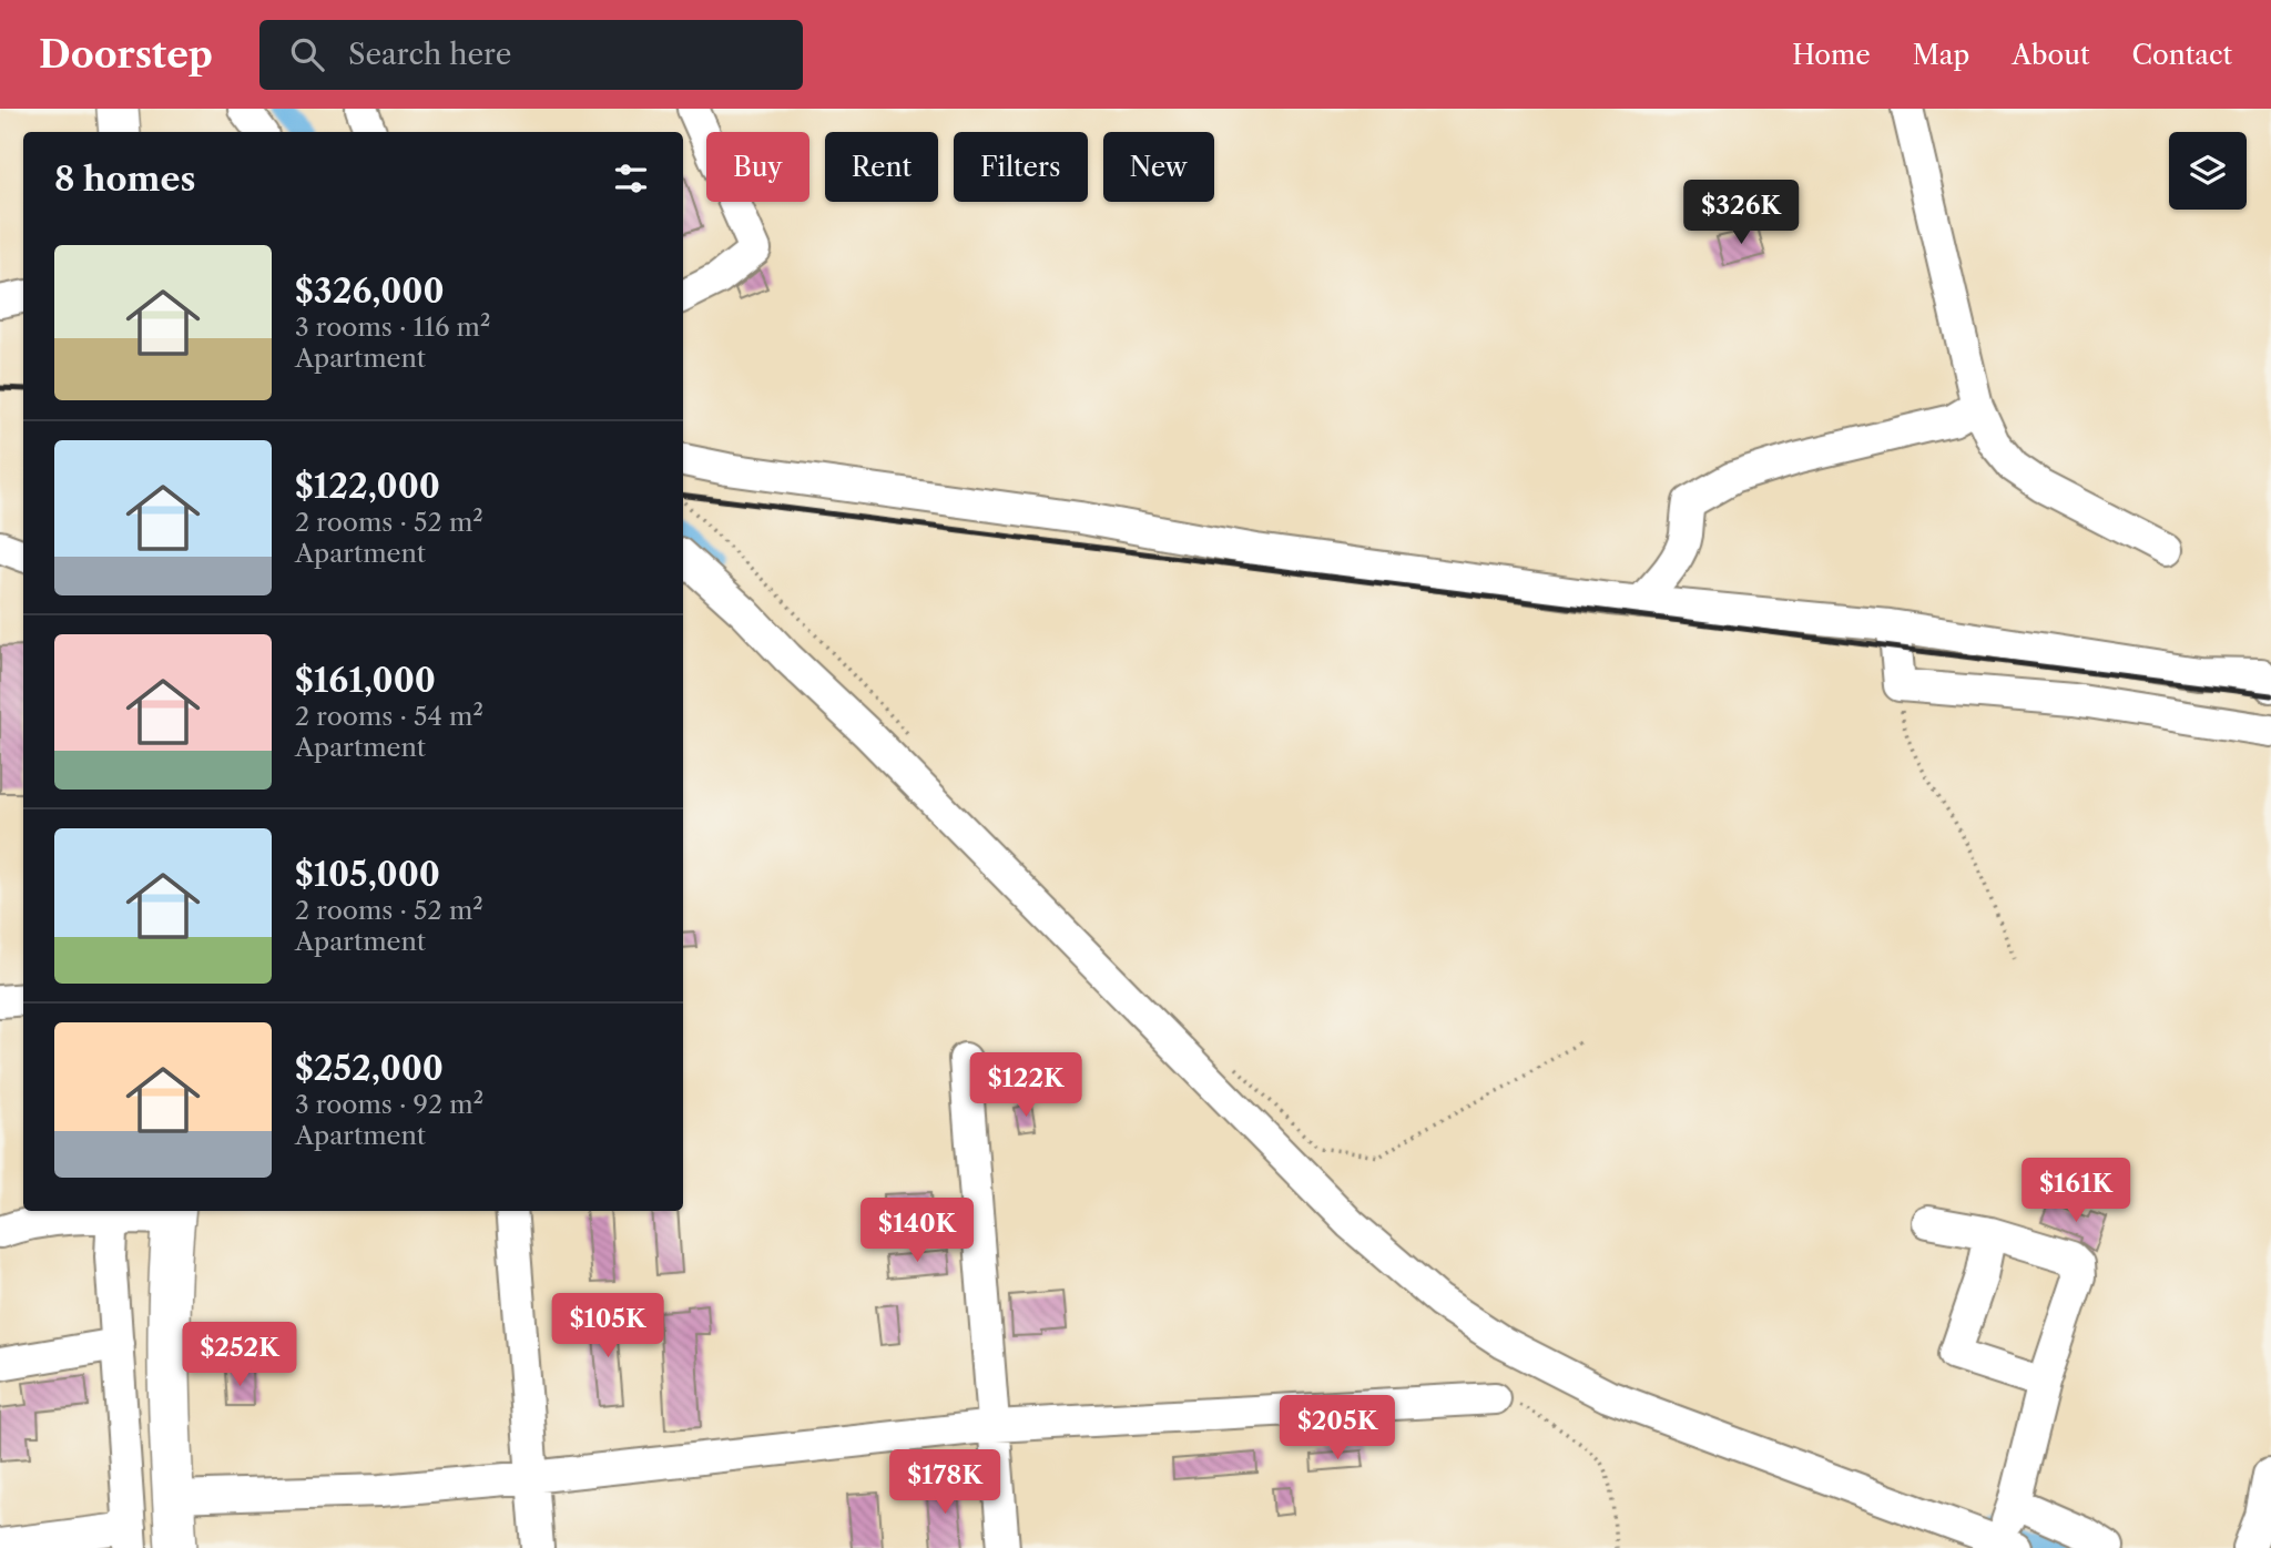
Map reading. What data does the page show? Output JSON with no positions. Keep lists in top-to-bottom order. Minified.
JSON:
{"page":{"header":"Doorstep","search":"Search here","nav":["Home","Map","About","Contact"],"chip":["Buy","Rent","Filters","New"],"heading":"8 homes","price":["$326K","$122K","$161K","$140K","$105K","$252K","$205K","$178K"],"list":[{"name":"$326,000","note":"3 rooms · 116 m² · Apartment"},{"name":"$122,000","note":"2 rooms · 52 m² · Apartment"},{"name":"$161,000","note":"2 rooms · 54 m² · Apartment"},{"name":"$105,000","note":"2 rooms · 52 m² · Apartment"},{"name":"$252,000","note":"3 rooms · 92 m² · Apartment"}]}}
